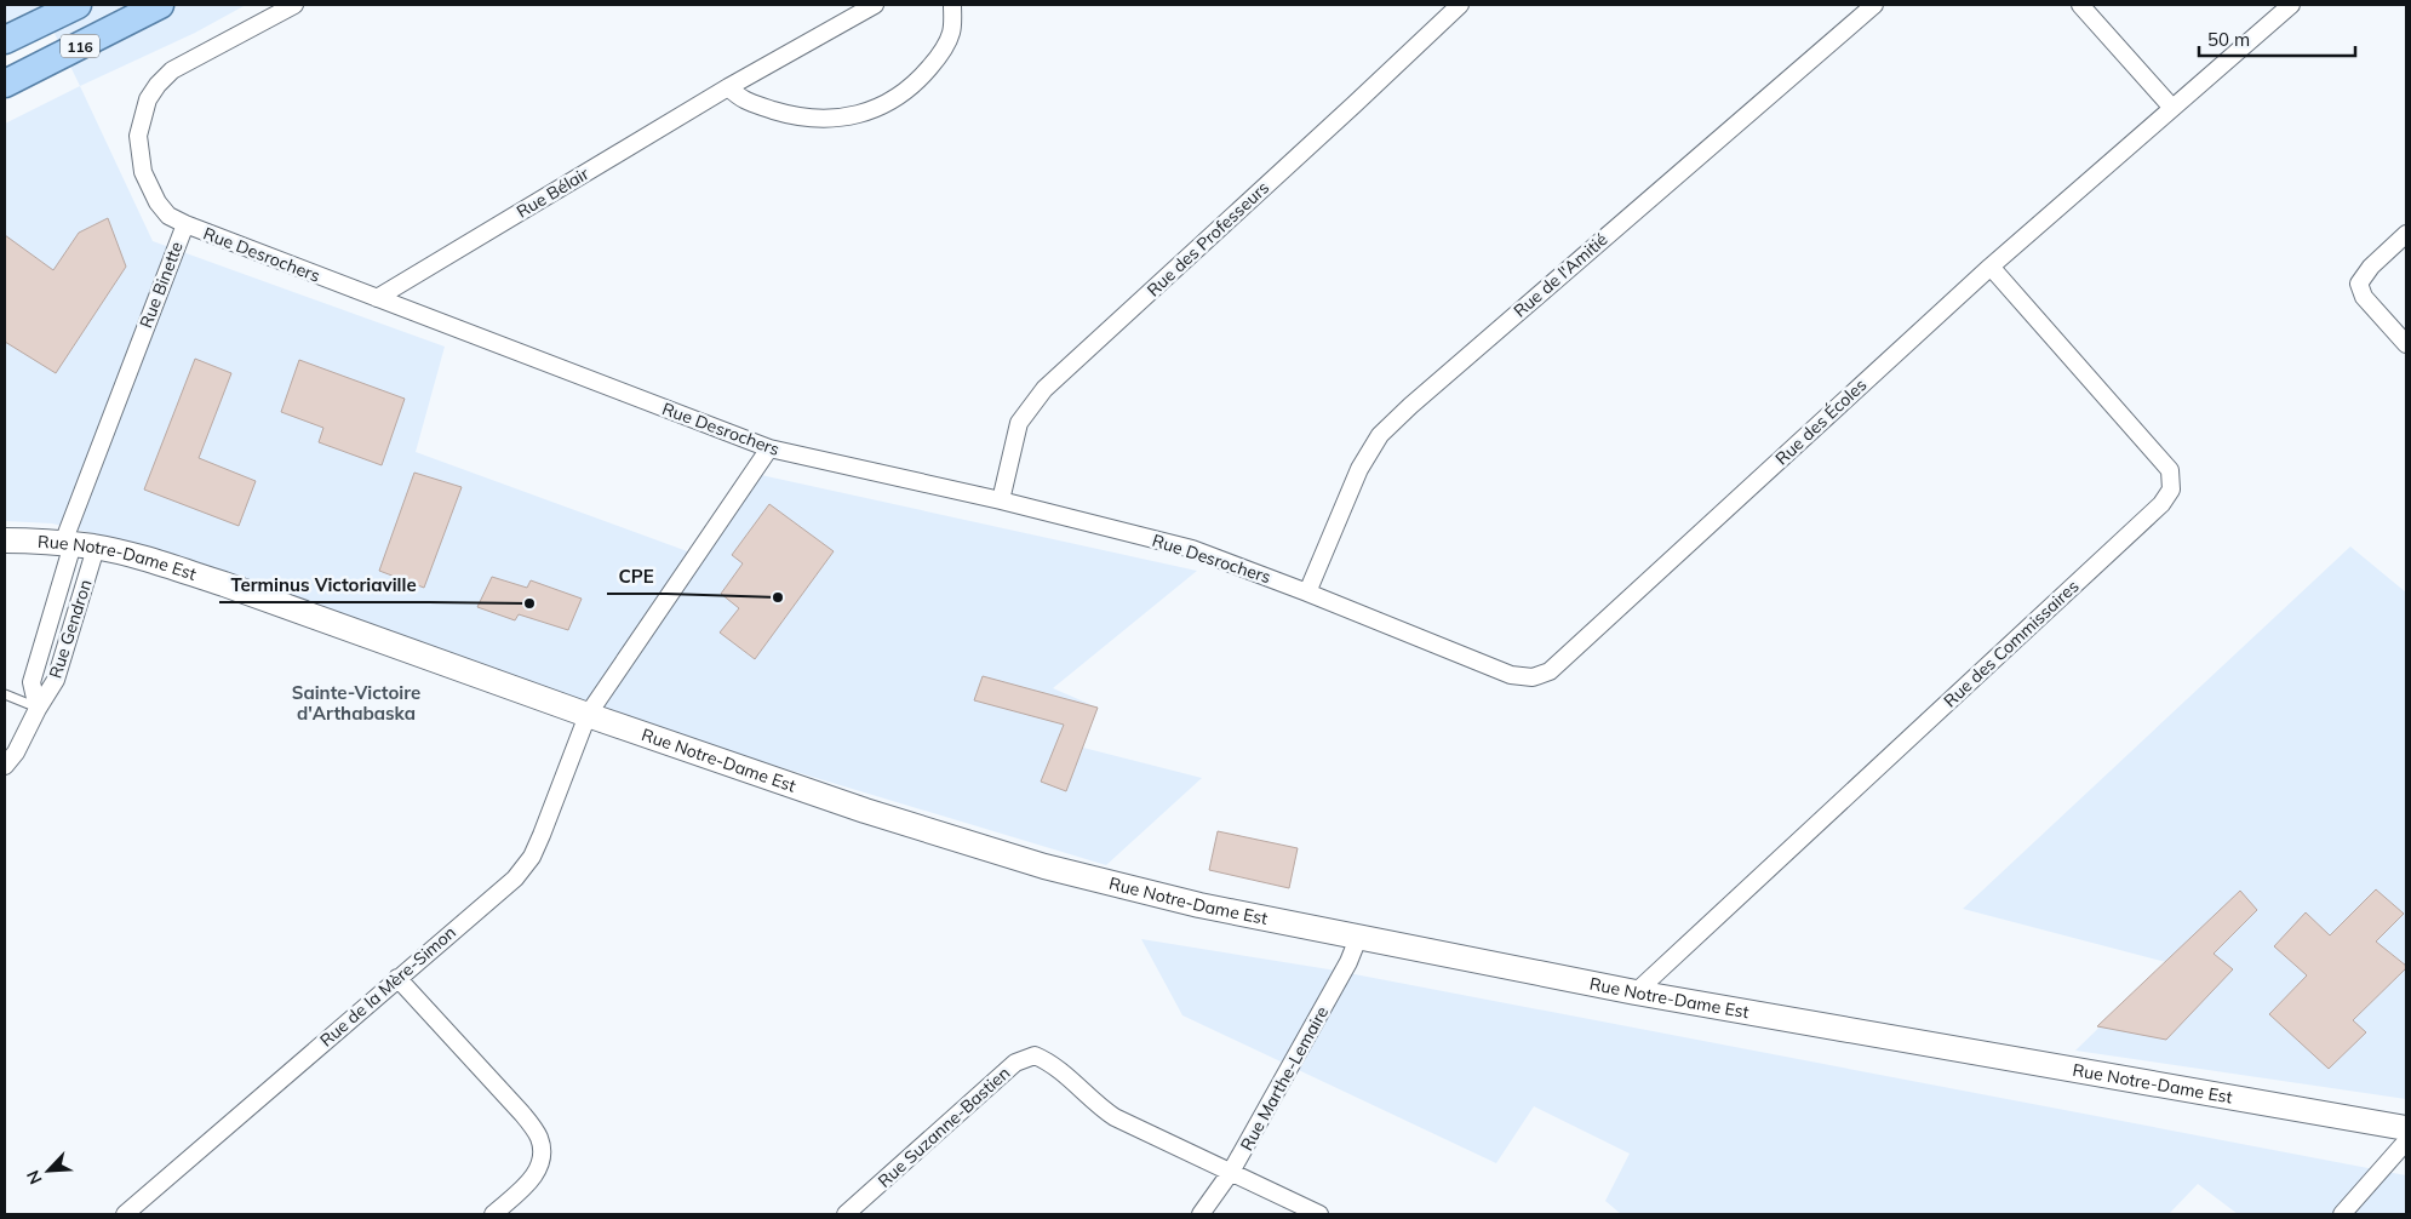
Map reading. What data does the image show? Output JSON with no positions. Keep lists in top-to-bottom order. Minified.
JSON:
{"streets":{"main road":["116"],"street":["Rue Bélair","Rue des Professeurs","Rue Desrochers","Rue de l'Amitié","Rue Binette","Rue des Écoles","Rue Notre-Dame Est","Rue Gendron","Rue des Commissaires","Rue de la Mère-Simon","Rue Marthe-Lemaire","Rue Suzanne-Bastien"]},"crossings":[["Rue Bélair","Rue Desrochers"],["Rue des Professeurs","Rue Desrochers"],["Rue Desrochers","Rue de l'Amitié"],["Rue Desrochers","Rue Binette"],["Rue Desrochers","Rue des Écoles"],["Rue Desrochers","Rue de la Mère-Simon"],["Rue de l'Amitié","Rue des Écoles"],["Rue Binette","Rue Notre-Dame Est"],["Rue Binette","Rue Gendron"],["Rue des Écoles","Rue des Commissaires"],["Rue Notre-Dame Est","Rue Gendron"],["Rue Notre-Dame Est","Rue des Commissaires"],["Rue Notre-Dame Est","Rue de la Mère-Simon"],["Rue Notre-Dame Est","Rue Marthe-Lemaire"],["Rue Marthe-Lemaire","Rue Suzanne-Bastien"]],"districts":["Sainte-Victoire d'Arthabaska"],"places":["CPE","Terminus Victoriaville"],"scale_bar":"50 m","north":"bottom left"}
